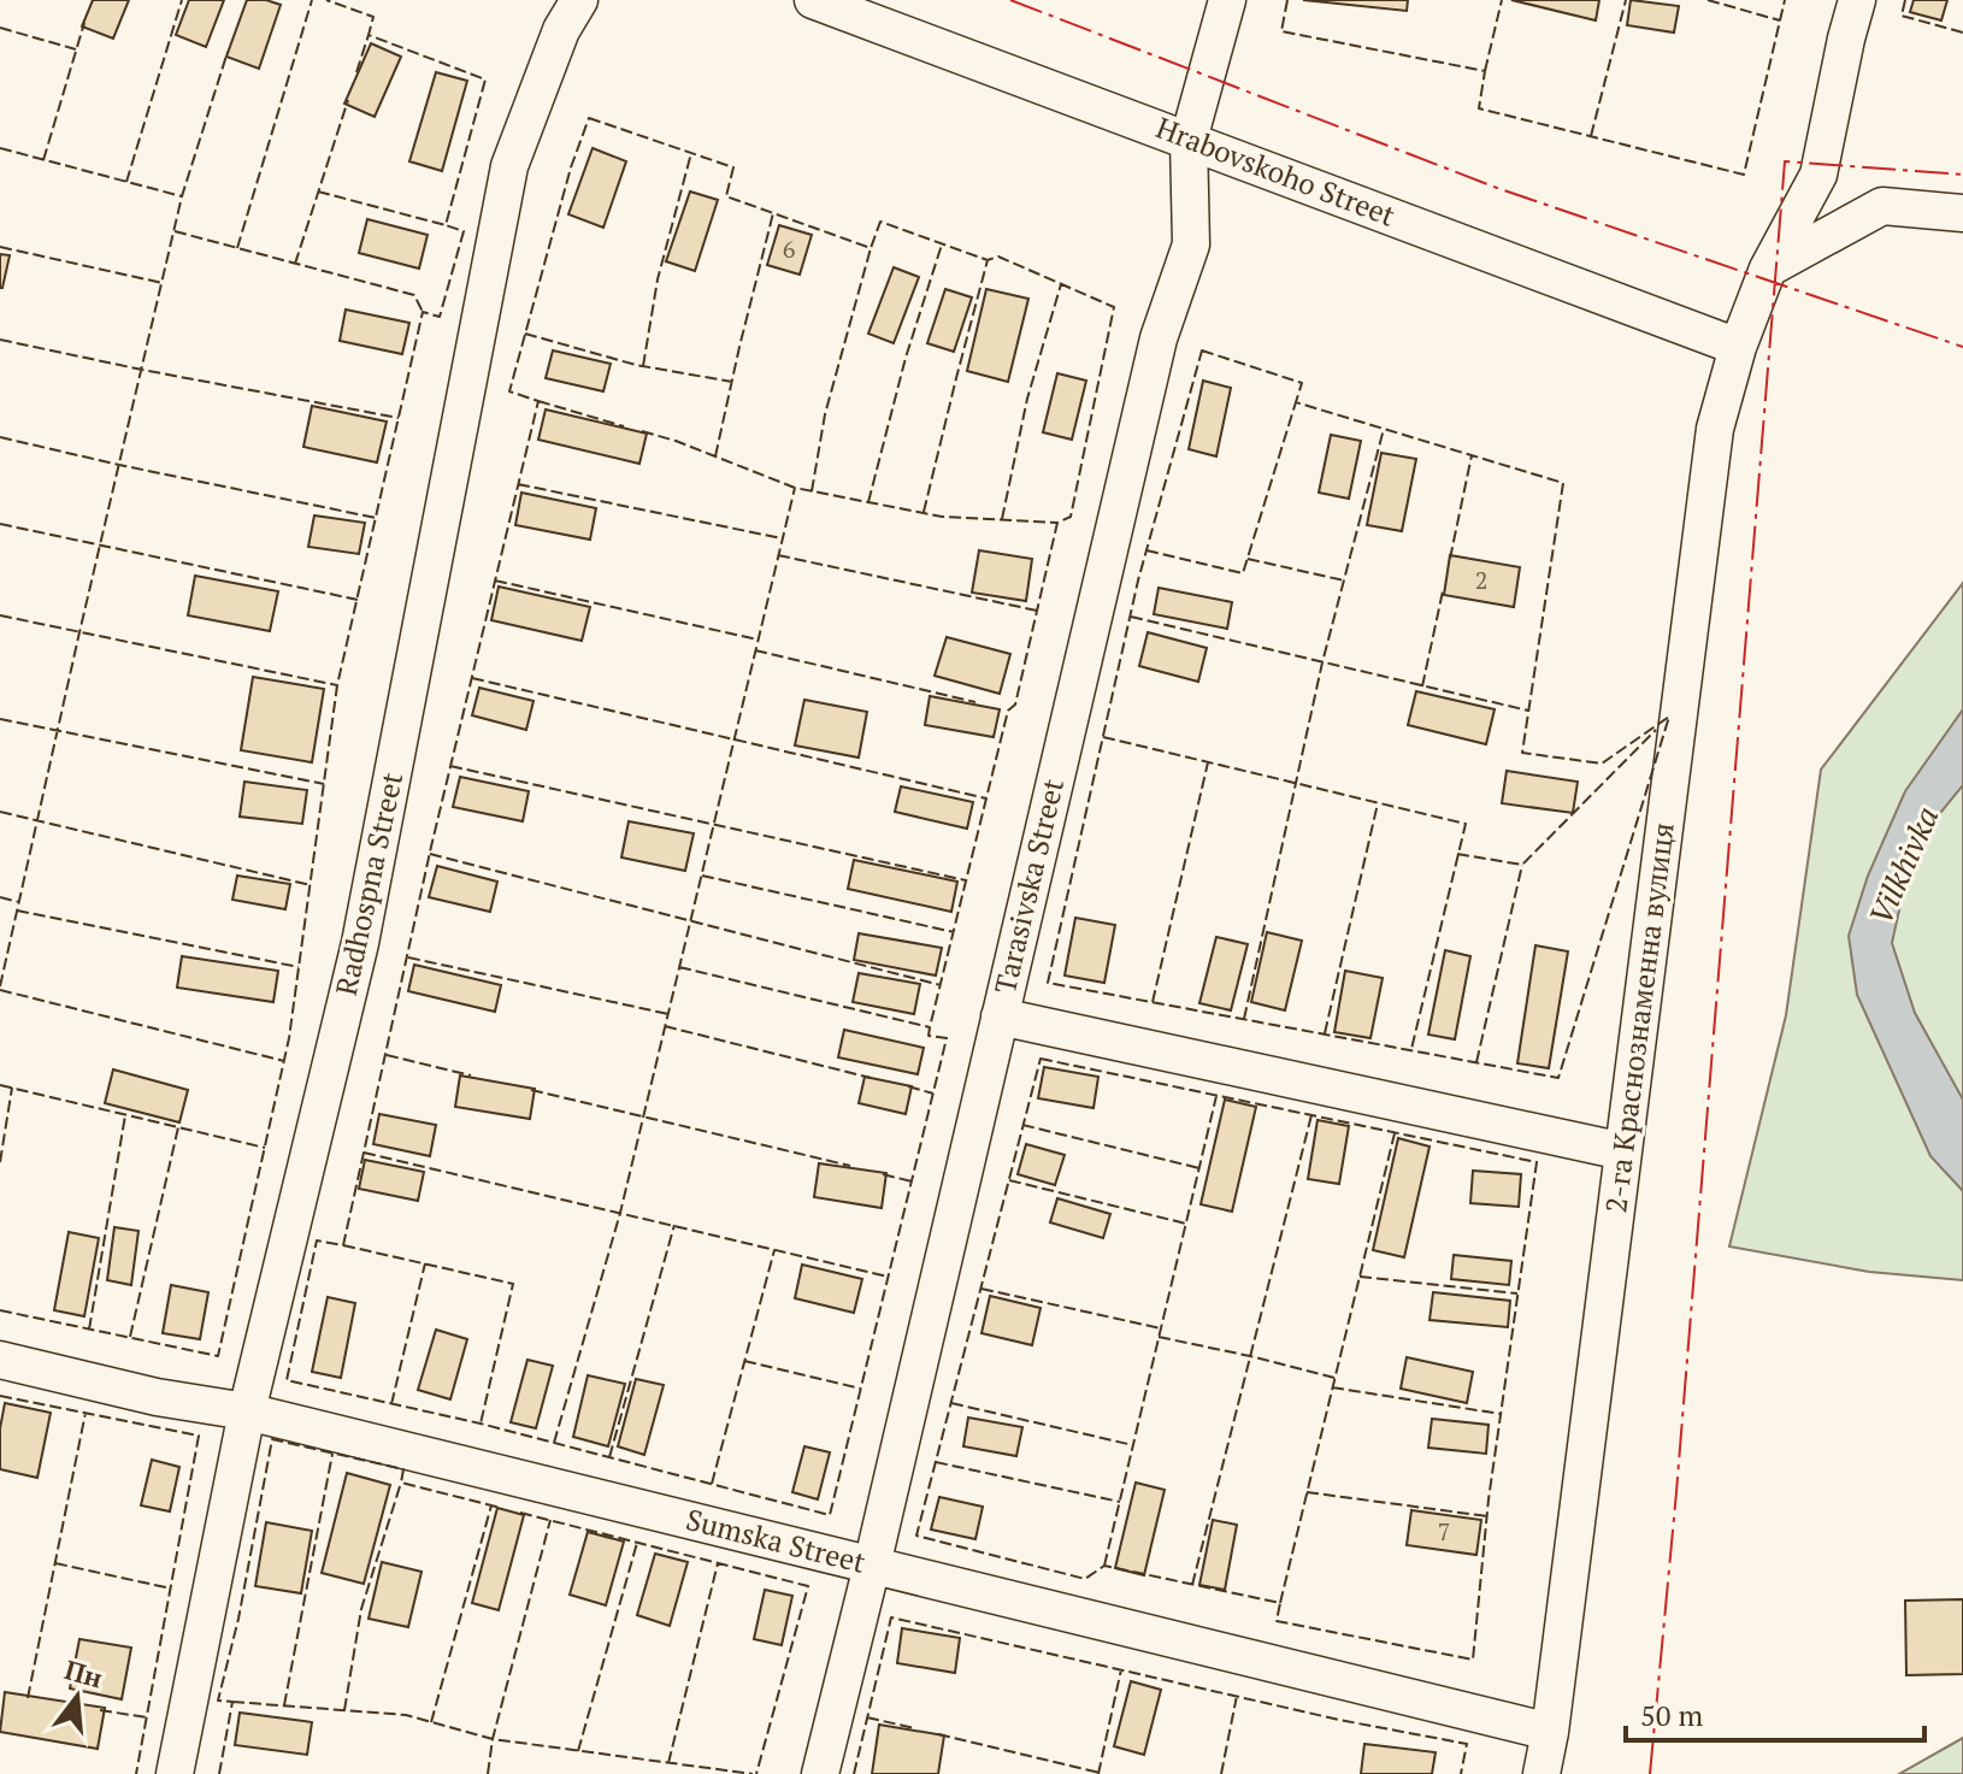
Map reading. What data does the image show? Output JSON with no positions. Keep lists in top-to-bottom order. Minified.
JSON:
{"streets":{"street":["Hrabovskoho Street","Radhospna Street","Tarasivska Street","2-га Краснознаменна вулиця","Sumska Street"]},"crossings":[["Hrabovskoho Street","Tarasivska Street"],["Hrabovskoho Street","2-га Краснознаменна вулиця"],["Radhospna Street","Sumska Street"],["Tarasivska Street","Sumska Street"],["2-га Краснознаменна вулиця","Sumska Street"]],"water":["Vilkhivka"],"house_numbers":["6","2","7"],"scale_bar":"50 m","north":"top"}
